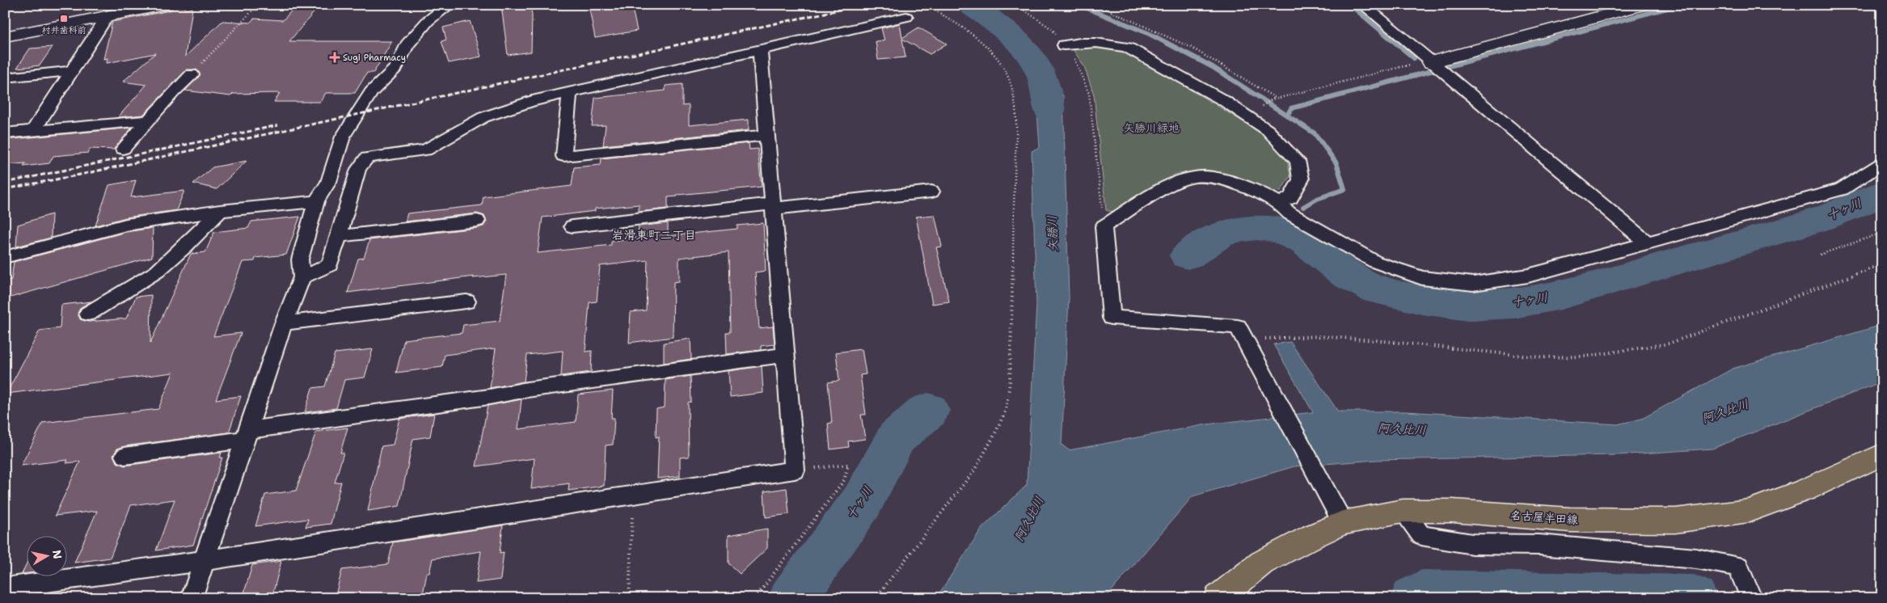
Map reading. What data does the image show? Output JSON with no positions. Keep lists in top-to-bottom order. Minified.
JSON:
{"streets":{"main road":["名古屋半田線"]},"districts":["岩滑東町二丁目"],"water":["十ヶ川","矢勝川","阿久比川"],"parks":["矢勝川緑地"],"places":{"transit":["村井歯科前"],"health":["Sugi Pharmacy"]},"north":"right"}
